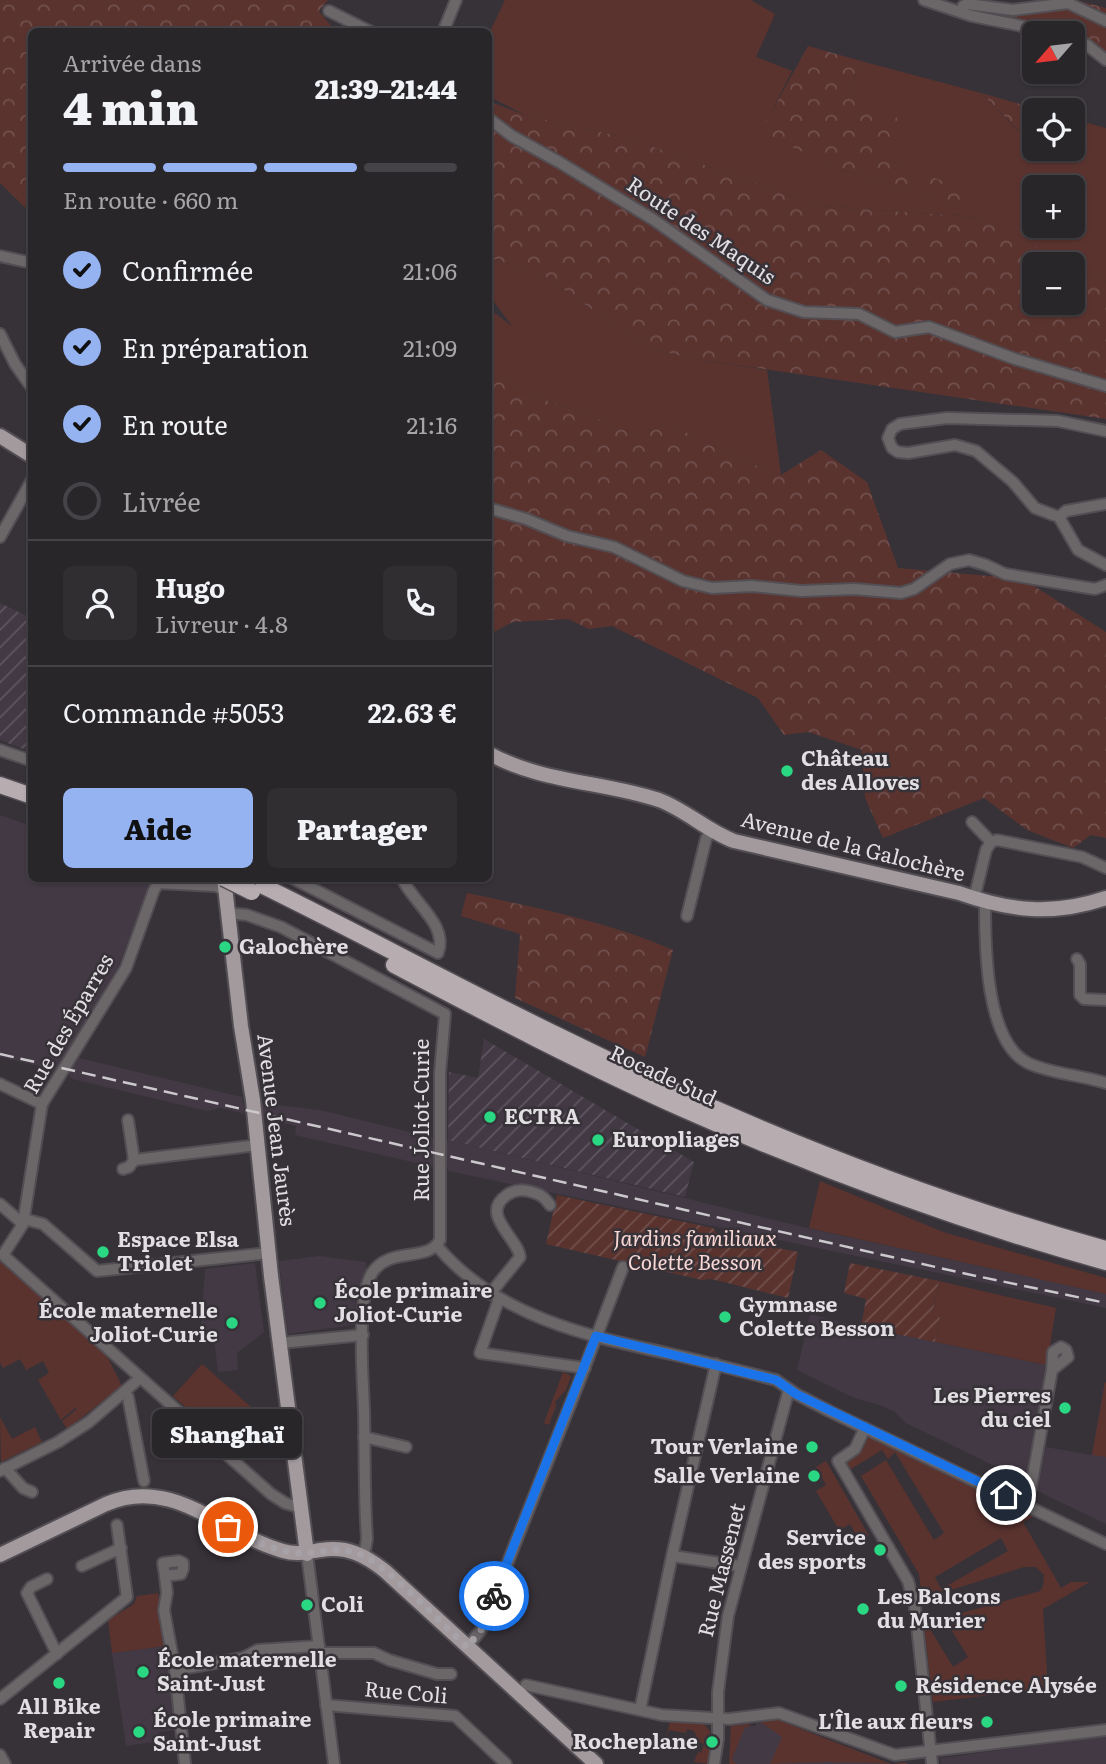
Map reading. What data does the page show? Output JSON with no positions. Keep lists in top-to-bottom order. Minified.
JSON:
{"streets":{"highway":["Rocade Sud"],"main road":["Avenue de la Galochère","Avenue Jean Jaurès"],"street":["Route des Maquis","Rue des Éparres","Rue Joliot-Curie","Rue Massenet","Rue Coli"]},"crossings":[["Rue des Éparres","Rocade Sud"],["Rue des Éparres","Avenue Jean Jaurès"],["Rocade Sud","Avenue Jean Jaurès"],["Rue Joliot-Curie","Avenue Jean Jaurès"]],"parks":["Jardins familiaux Colette Besson"],"places":["Château des Alloves","Galochère","ECTRA","Europliages","Espace Elsa Triolet","École primaire Joliot-Curie","Gymnase Colette Besson","École maternelle Joliot-Curie","Les Pierres du ciel","Tour Verlaine","Salle Verlaine","Shanghaï","Service des sports","Coli","Les Balcons du Murier","École maternelle Saint-Just","All Bike Repair","Résidence Alysée","L'Île aux fleurs","École primaire Saint-Just","Rocheplane"],"north":"bottom left","page":{"map_buttons":["+","−"],"heading":["4 min","Arrivée dans","21:39–21:44"],"panel":["Hugo","Livreur · 4.8","Commande #5053","22.63 €"],"bar":"En route · 660 m","list":[["Confirmée","21:06"],["En préparation","21:09"],["En route","21:16"],"Livrée"],"buttons":["Aide","Partager"],"bubble":"Shanghaï"}}
